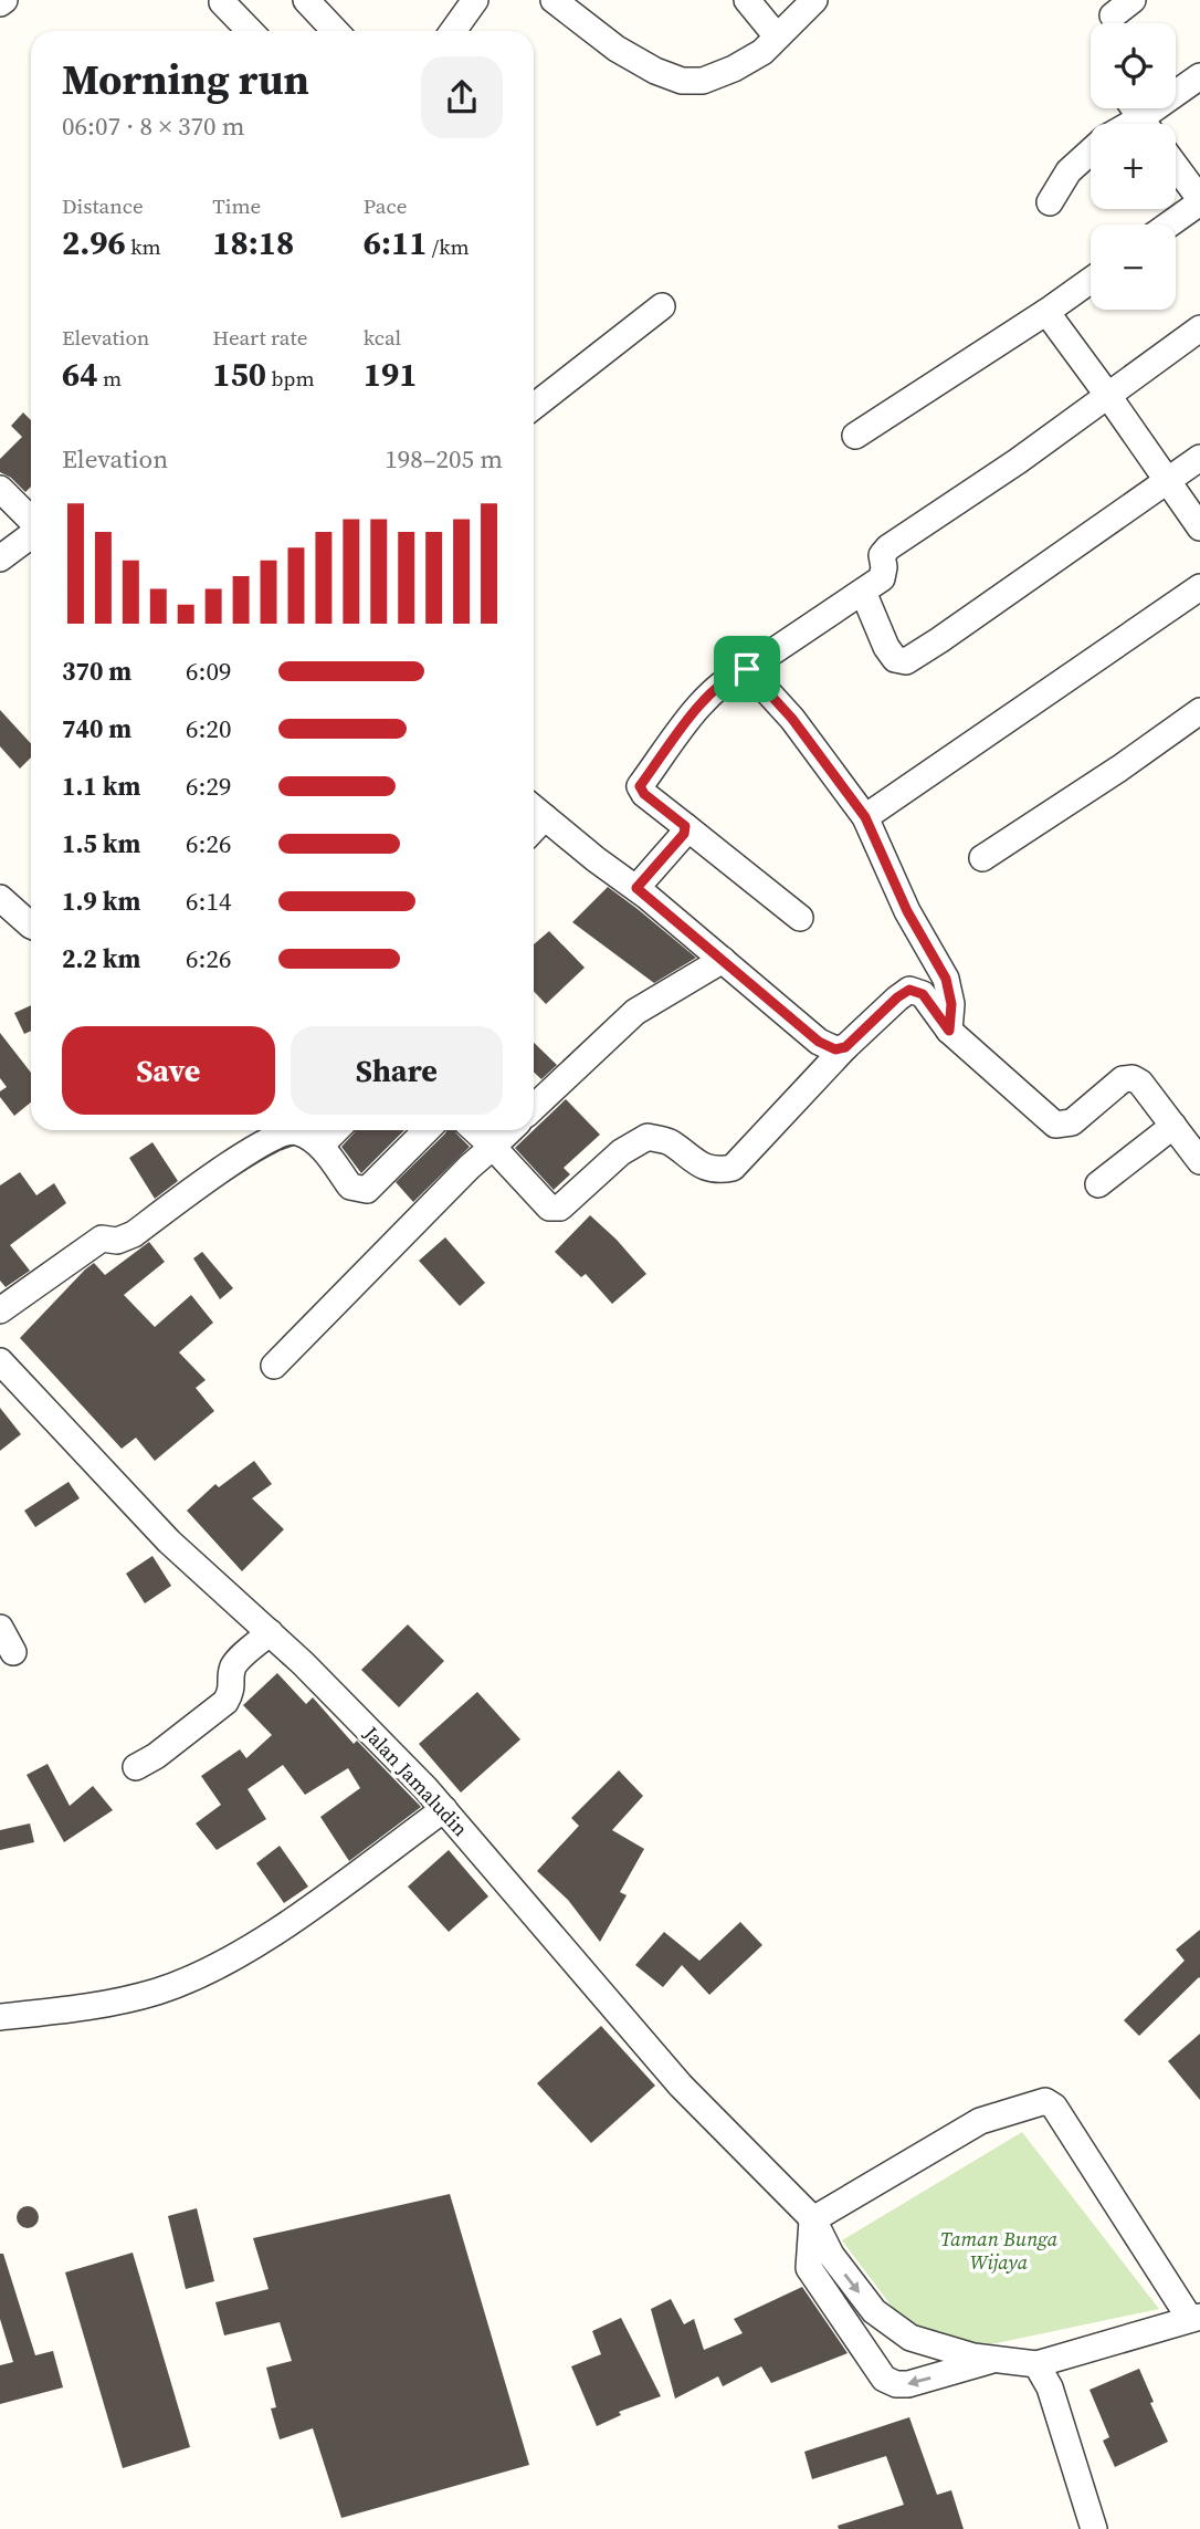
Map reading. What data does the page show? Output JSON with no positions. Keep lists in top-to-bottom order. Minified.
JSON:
{"streets":{"street":["Jalan Jamaludin"]},"parks":["Taman Bunga Wijaya"],"page":{"map_buttons":["+","−"],"heading":["Morning run","06:07 · 8 × 370 m"],"stats":[["Distance","2.96 km"],["Time","18:18"],["Pace","6:11 /km"],["Elevation","64 m"],["Heart rate","150 bpm"],["kcal","191"]],"chart":["Elevation","198–205 m"],"list":[{"name":"370 m","note":"6:09"},{"name":"740 m","note":"6:20"},{"name":"1.1 km","note":"6:29"},{"name":"1.5 km","note":"6:26"},{"name":"1.9 km","note":"6:14"},{"name":"2.2 km","note":"6:26"}],"buttons":["Save","Share"]}}
